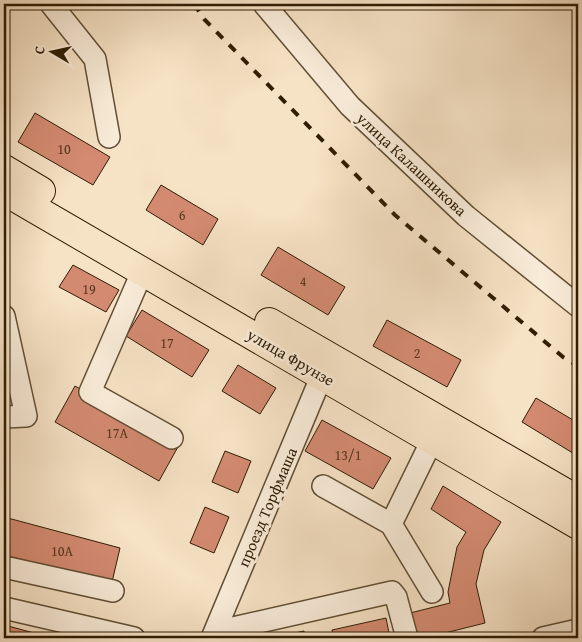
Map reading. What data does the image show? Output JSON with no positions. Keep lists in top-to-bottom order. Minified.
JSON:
{"streets":{"highway":["улица Фрунзе"],"street":["улица Калашникова","проезд Торфмаша"]},"crossings":[["улица Фрунзе","проезд Торфмаша"]],"house_numbers":["10","6","4","19","17","2","17А","13/1","10А"],"north":"left"}
